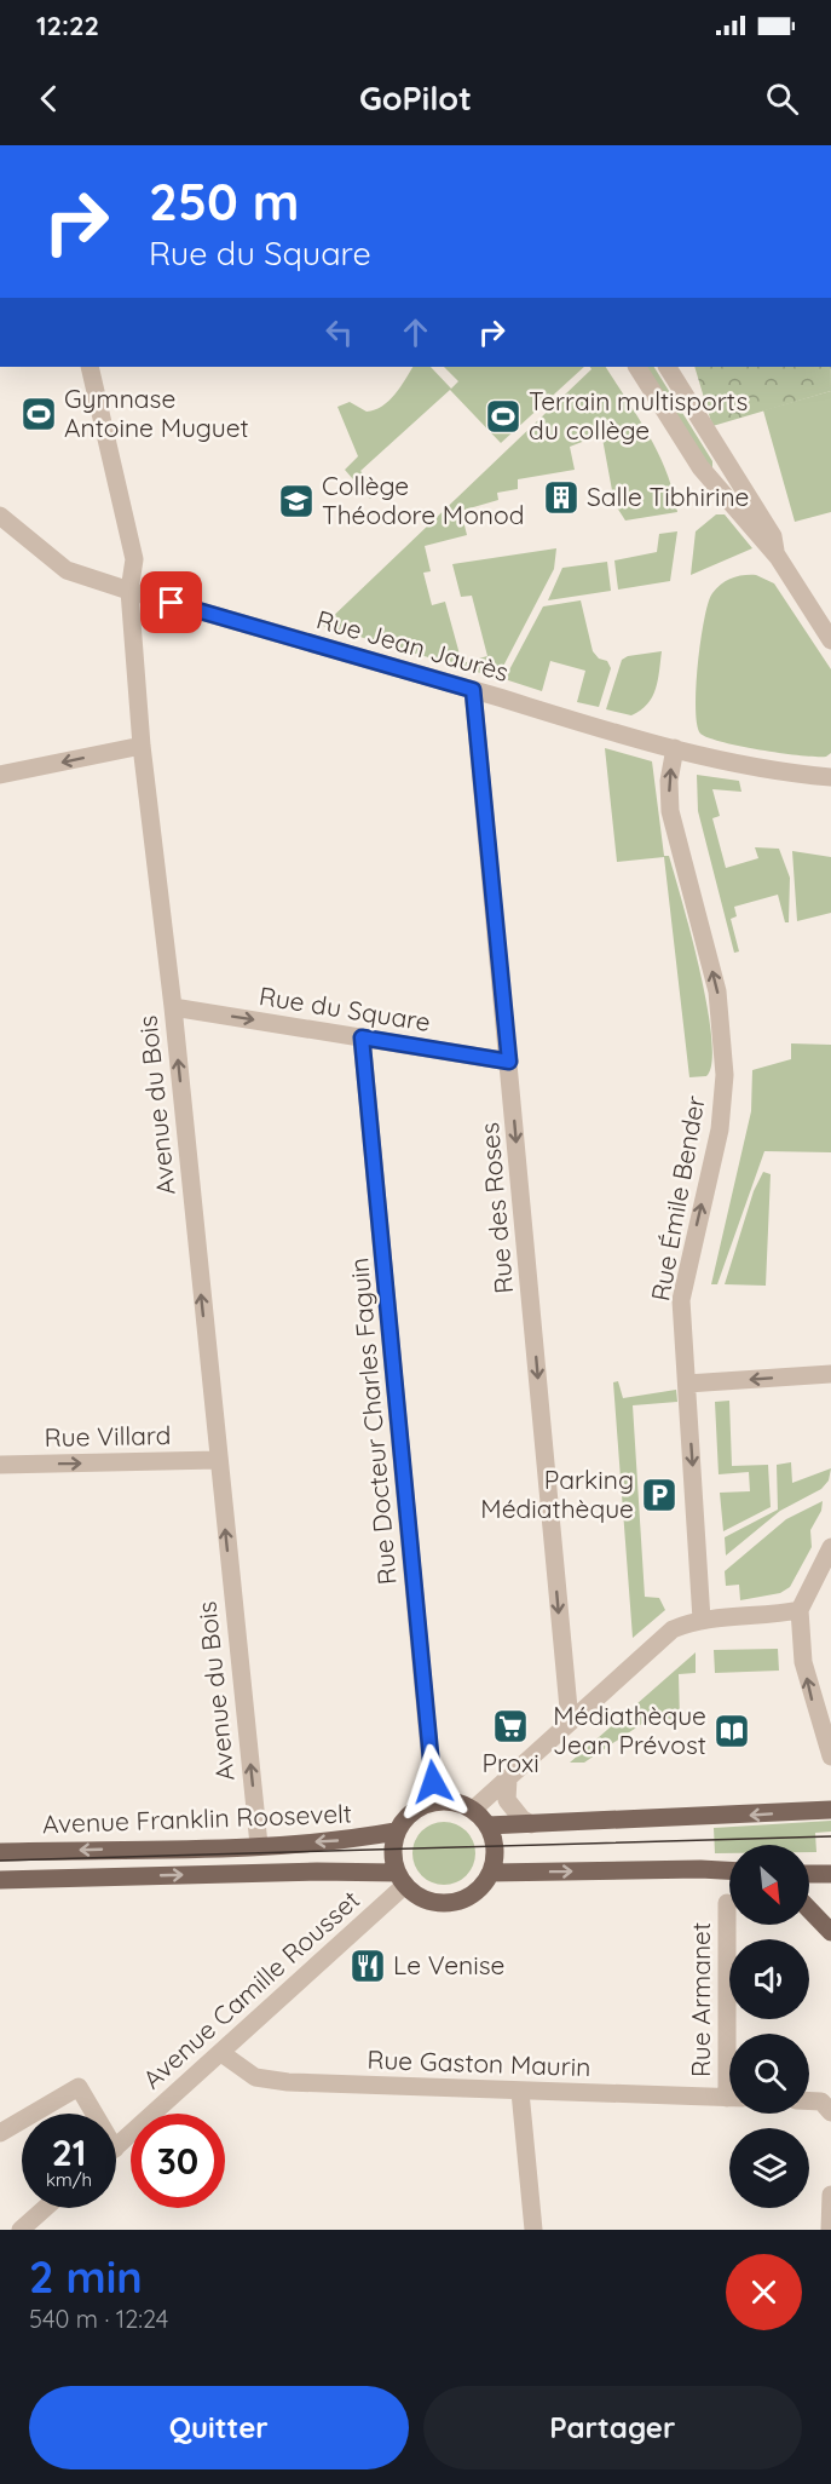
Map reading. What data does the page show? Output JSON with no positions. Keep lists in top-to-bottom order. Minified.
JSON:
{"streets":{"main road":["Avenue Franklin Roosevelt"],"street":["Rue Jean Jaurès","Rue du Square","Avenue du Bois","Rue Émile Bender","Rue des Roses","Rue Docteur Charles Faguin","Rue Villard","Avenue Camille Rousset","Rue Armanet","Rue Gaston Maurin"]},"crossings":[["Rue Jean Jaurès","Avenue du Bois"],["Rue Jean Jaurès","Rue Émile Bender"],["Rue Jean Jaurès","Rue des Roses"],["Rue du Square","Avenue du Bois"],["Rue du Square","Rue des Roses"],["Rue du Square","Rue Docteur Charles Faguin"],["Avenue du Bois","Rue Villard"],["Avenue du Bois","Avenue Franklin Roosevelt"],["Rue Docteur Charles Faguin","Avenue Franklin Roosevelt"],["Rue Docteur Charles Faguin","Avenue Camille Rousset"],["Avenue Franklin Roosevelt","Avenue Camille Rousset"],["Avenue Camille Rousset","Rue Gaston Maurin"]],"one_way":["Rue du Square","Avenue du Bois","Rue des Roses","Rue Villard"],"places":{"sports":["Gymnase Antoine Muguet","Terrain multisports du collège"],"building":["Salle Tibhirine"],"school or university":["Collège Théodore Monod"],"parking":["Parking Médiathèque"],"supermarket":["Proxi"],"library":["Médiathèque Jean Prévost"],"restaurant":["Le Venise"]},"north":"bottom right","page":{"status":"12:22","header":"GoPilot","turn":["250 m","Rue du Square"],"speed":"21 km/h","limit":"30","heading":["2 min","540 m · 12:24"],"buttons":["Quitter","Partager"]}}
